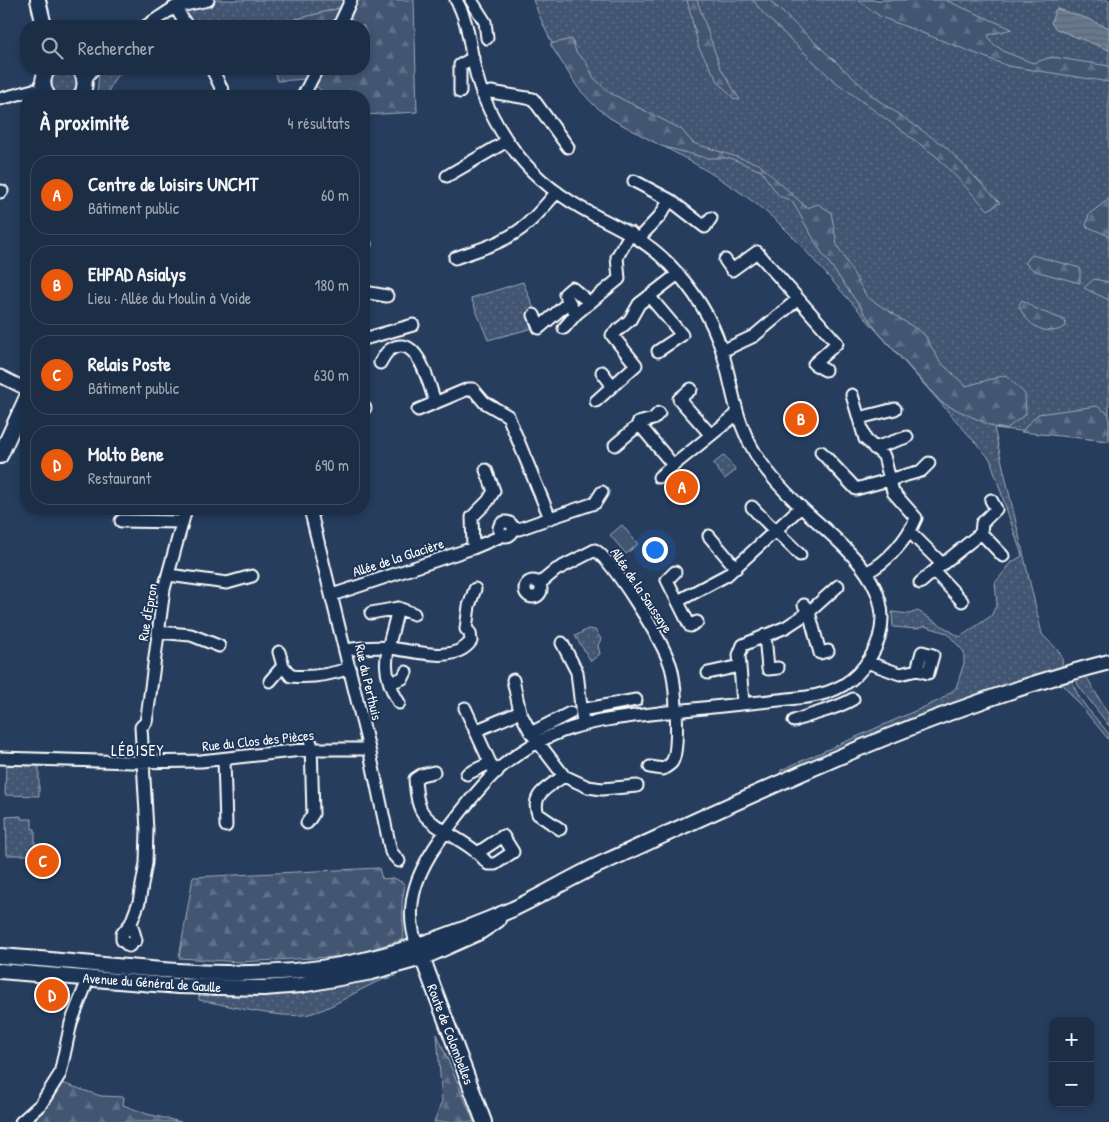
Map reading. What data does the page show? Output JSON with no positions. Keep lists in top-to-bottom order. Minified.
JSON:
{"streets":{"main road":["Avenue du Général de Gaulle","Route de Colombelles"],"street":["Allée de la Glacière","Allée de la Saussaye","Rue d'Epron","Rue du Perthuis","Rue du Clos des Pièces"]},"crossings":[["Allée de la Glacière","Rue du Perthuis"],["Rue d'Epron","Rue du Clos des Pièces"],["Rue du Perthuis","Rue du Clos des Pièces"],["Avenue du Général de Gaulle","Route de Colombelles"]],"districts":["LÉBISEY"],"page":{"search":"Rechercher","heading":["À proximité","4 résultats"],"list":[{"mark":"A","name":"Centre de loisirs UNCMT","note":"Bâtiment public","value":"60 m"},{"mark":"B","name":"EHPAD Asialys","note":"Lieu · Allée du Moulin à Voide","value":"180 m"},{"mark":"C","name":"Relais Poste","note":"Bâtiment public","value":"630 m"},{"mark":"D","name":"Molto Bene","note":"Restaurant","value":"690 m"}],"pins":["B","A","C","D"],"map_buttons":["+","−"]}}
